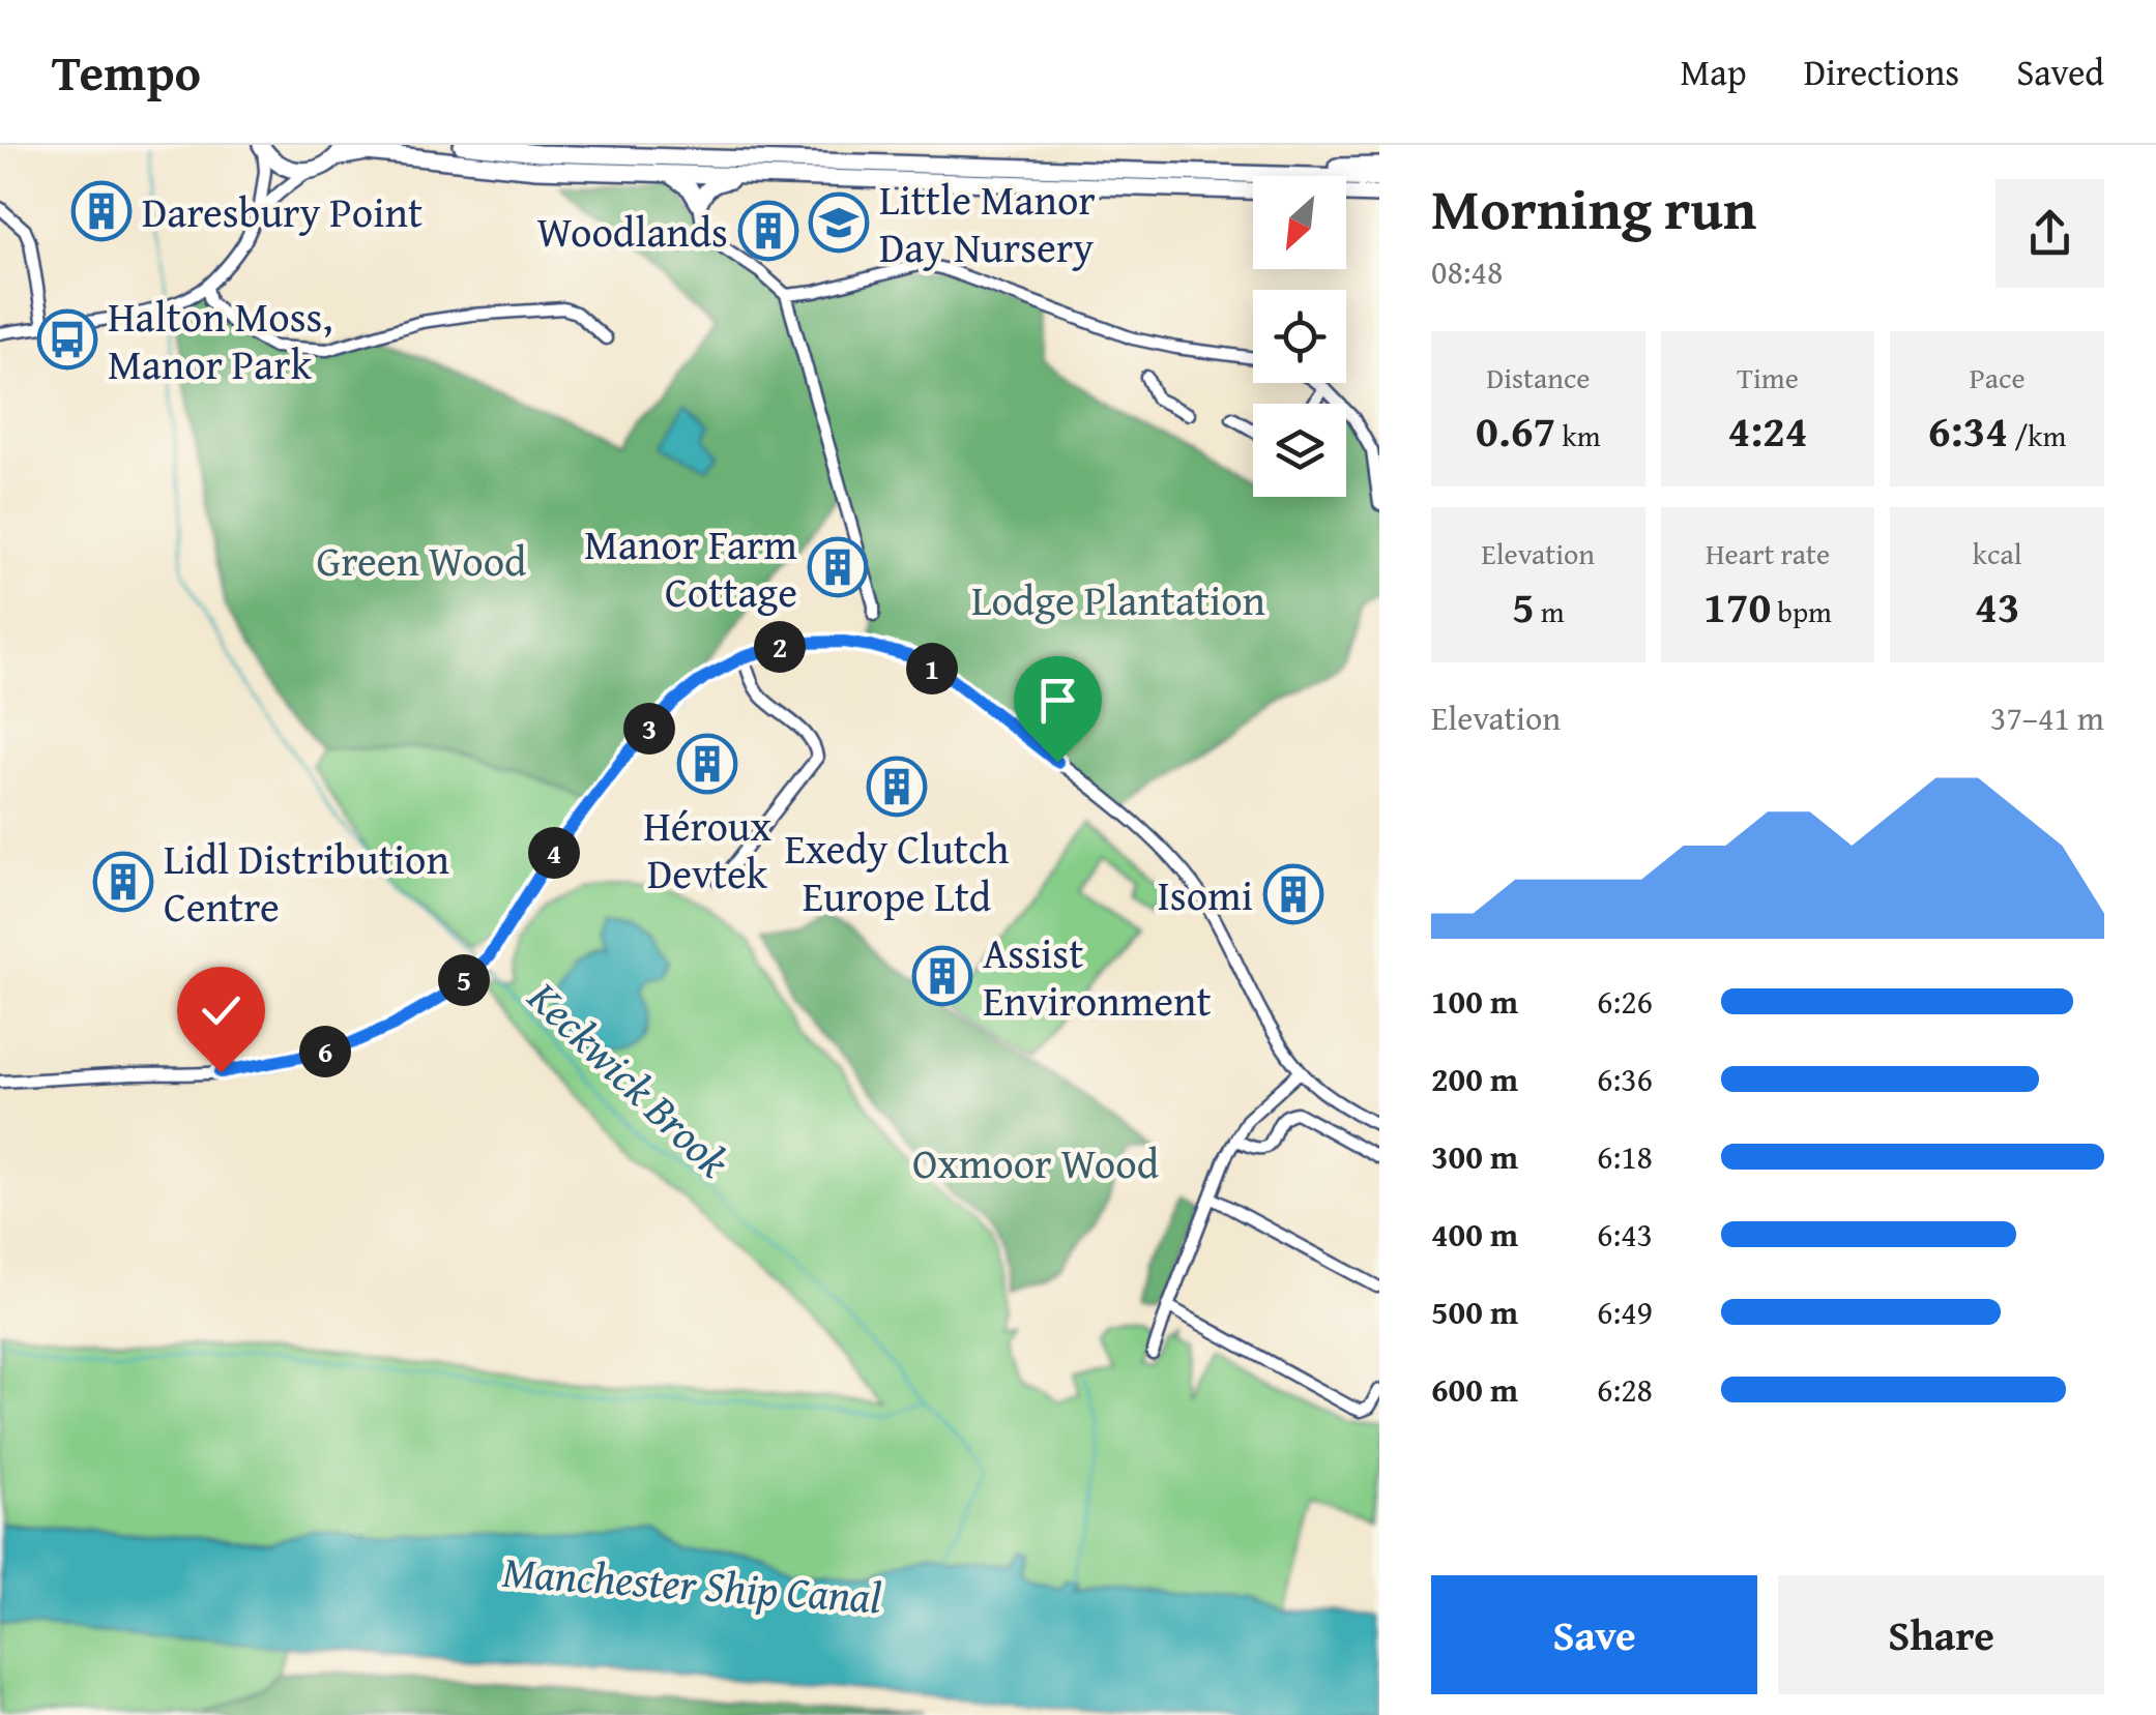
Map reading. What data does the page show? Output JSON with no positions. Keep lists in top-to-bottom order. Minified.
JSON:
{"water":["Keckwick Brook","Manchester Ship Canal"],"parks":["Green Wood","Lodge Plantation","Oxmoor Wood"],"places":{"building":["Daresbury Point","Woodlands","Manor Farm Cottage","Héroux Devtek","Exedy Clutch Europe Ltd","Lidl Distribution Centre","Isomi","Assist Environment"],"school or university":["Little Manor Day Nursery"],"bus stop":["Halton Moss, Manor Park"]},"north":"bottom left","page":{"header":"Tempo","nav":["Map","Directions","Saved"],"heading":["Morning run","08:48"],"stats":[["Distance","0.67 km"],["Time","4:24"],["Pace","6:34 /km"],["Elevation","5 m"],["Heart rate","170 bpm"],["kcal","43"]],"pins":["2","1","3","4","5","6"],"chart":["Elevation","37–41 m"],"list":[{"name":"100 m","note":"6:26"},{"name":"200 m","note":"6:36"},{"name":"300 m","note":"6:18"},{"name":"400 m","note":"6:43"},{"name":"500 m","note":"6:49"},{"name":"600 m","note":"6:28"}],"buttons":["Save","Share"]}}
